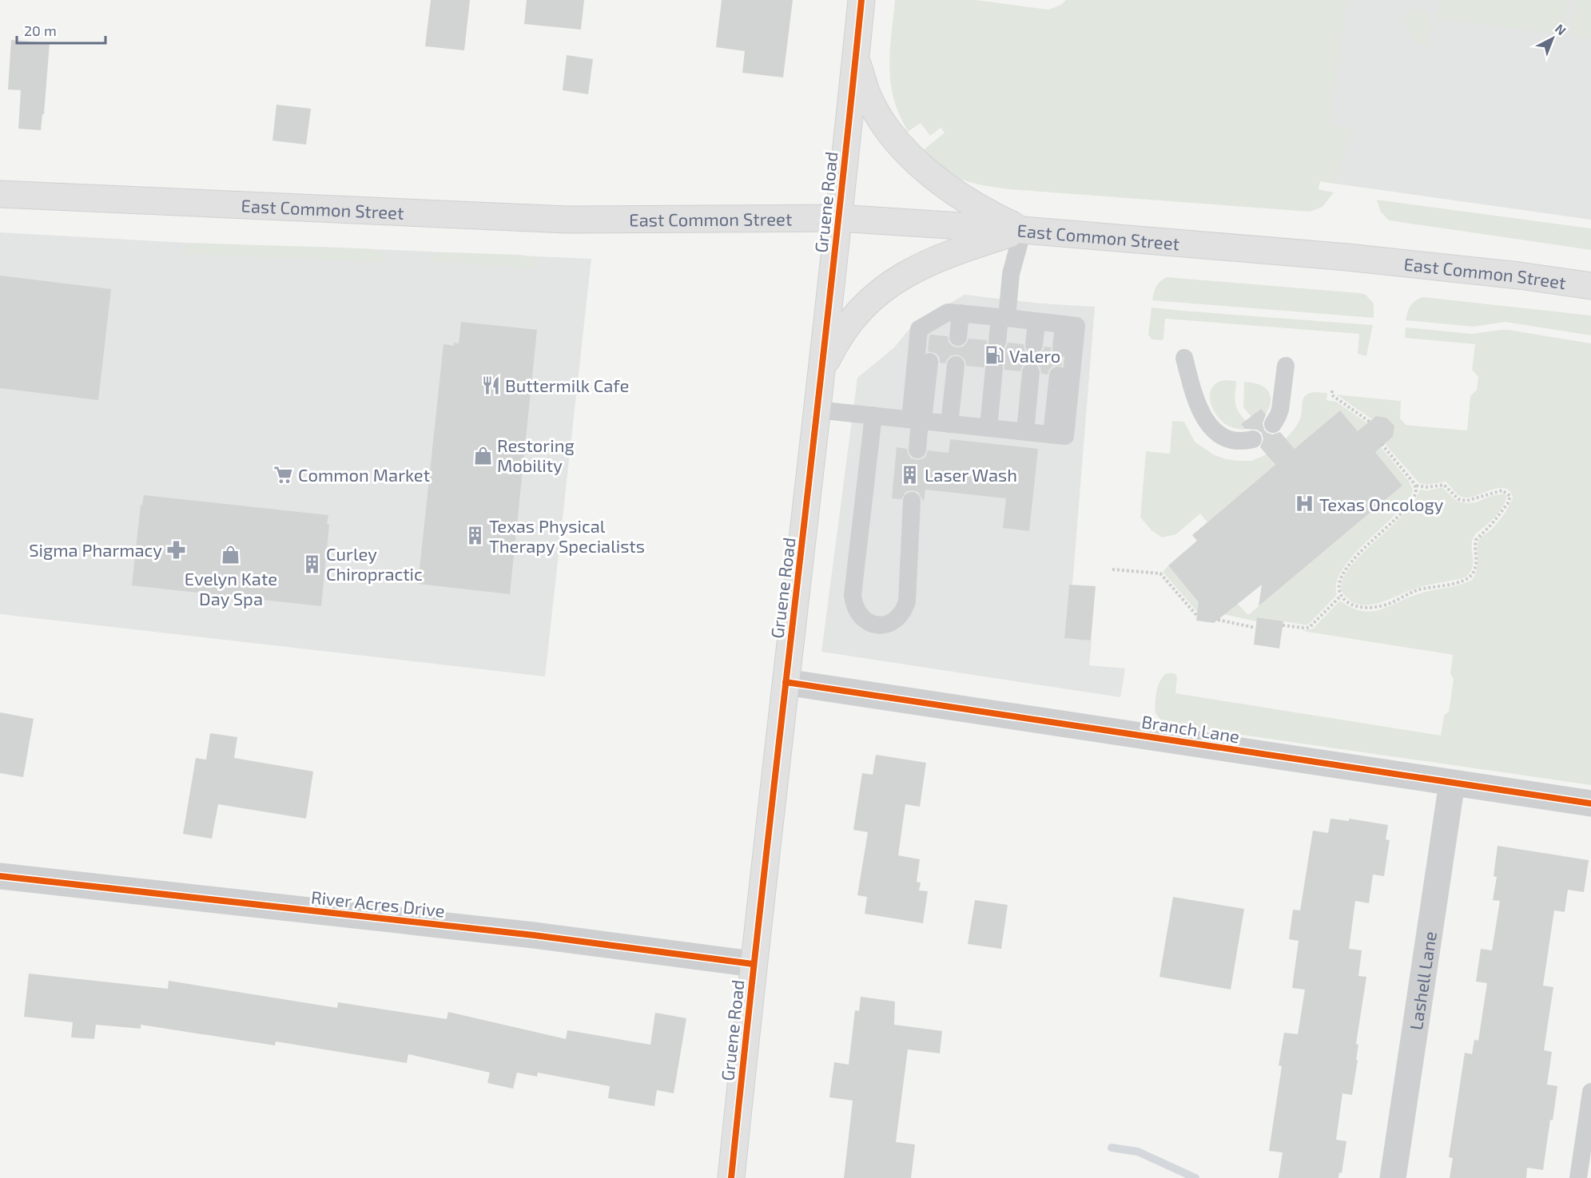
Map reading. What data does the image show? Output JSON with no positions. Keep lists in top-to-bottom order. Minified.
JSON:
{"streets":{"street":["Gruene Road","East Common Street","Branch Lane","River Acres Drive","Lashell Lane"]},"crossings":[["Gruene Road","East Common Street"],["Gruene Road","Branch Lane"],["Gruene Road","River Acres Drive"],["Branch Lane","Lashell Lane"]],"places":{"fuel station":["Valero"],"restaurant":["Buttermilk Cafe"],"shop":["Restoring Mobility","Evelyn Kate Day Spa"],"supermarket":["Common Market"],"building":["Laser Wash","Texas Physical Therapy Specialists","Curley Chiropractic"],"hospital":["Texas Oncology"],"pharmacy":["Sigma Pharmacy"]},"scale_bar":"20 m","north":"top right"}
